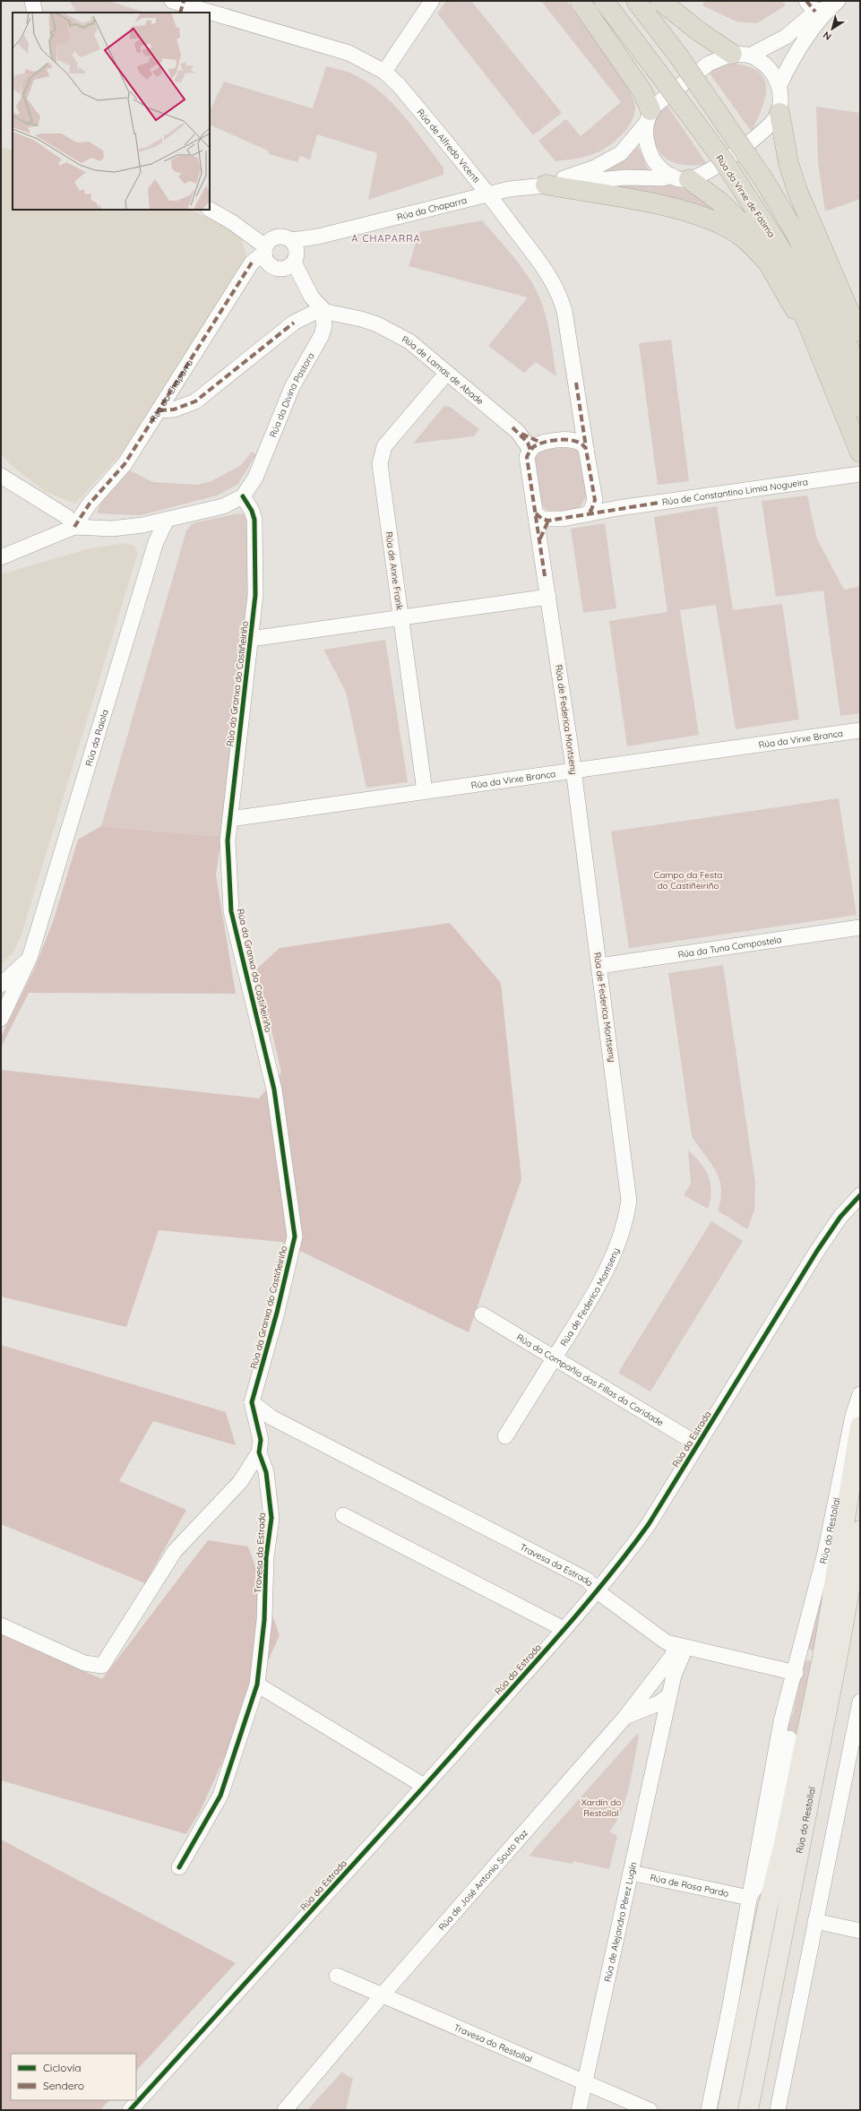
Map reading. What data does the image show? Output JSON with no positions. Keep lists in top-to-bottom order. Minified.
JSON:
{"streets":{"highway":["Rúa da Virxe de Fátima"],"main road":["Rúa do Restollal"],"street":["Rúa de Alfredo Vicenti","Rúa da Chaparra","Rúa de Lamas de Abade","Rúa da Divina Pastora","Rúa de Constantino Limia Nogueira","Rúa de Anne Frank","Rúa da Granxa do Castiñeiriño","Rúa de Federica Montseny","Rúa da Raiola","Rúa da Virxe Branca","Rúa da Tuna Compostela","Rúa da Compañía das Fillas da Caridade","Rúa da Estrada","Travesa da Estrada","Rúa de José Antonio Souto Paz","Rúa de Rosa Pardo","Rúa de Alejandro Pérez Lugín","Travesa do Restollal"]},"crossings":[["Rúa de Alfredo Vicenti","Rúa da Chaparra"],["Rúa de Alfredo Vicenti","Rúa de Constantino Limia Nogueira"],["Rúa da Chaparra","Rúa da Divina Pastora"],["Rúa de Lamas de Abade","Rúa da Divina Pastora"],["Rúa de Lamas de Abade","Rúa de Anne Frank"],["Rúa de Lamas de Abade","Rúa de Federica Montseny"],["Rúa da Divina Pastora","Rúa da Granxa do Castiñeiriño"],["Rúa da Divina Pastora","Rúa da Raiola"],["Rúa de Constantino Limia Nogueira","Rúa de Federica Montseny"],["Rúa de Anne Frank","Rúa da Virxe Branca"],["Rúa da Granxa do Castiñeiriño","Rúa da Virxe Branca"],["Rúa da Granxa do Castiñeiriño","Travesa da Estrada"],["Rúa de Federica Montseny","Rúa da Virxe Branca"],["Rúa de Federica Montseny","Rúa da Tuna Compostela"],["Rúa de Federica Montseny","Rúa da Compañía das Fillas da Caridade"],["Rúa da Compañía das Fillas da Caridade","Rúa da Estrada"],["Rúa da Estrada","Travesa da Estrada"],["Rúa do Restollal","Travesa da Estrada"],["Rúa do Restollal","Rúa de Rosa Pardo"],["Travesa da Estrada","Rúa de José Antonio Souto Paz"],["Travesa da Estrada","Rúa de Alejandro Pérez Lugín"],["Rúa de José Antonio Souto Paz","Rúa de Alejandro Pérez Lugín"],["Rúa de José Antonio Souto Paz","Travesa do Restollal"],["Rúa de Rosa Pardo","Rúa de Alejandro Pérez Lugín"],["Rúa de Alejandro Pérez Lugín","Travesa do Restollal"]],"districts":["A CHAPARRA"],"parks":["Campo da Festa do Castiñeiriño","Xardín do Restollal"],"legend":["Ciclovía","Sendero"],"north":"bottom left"}
